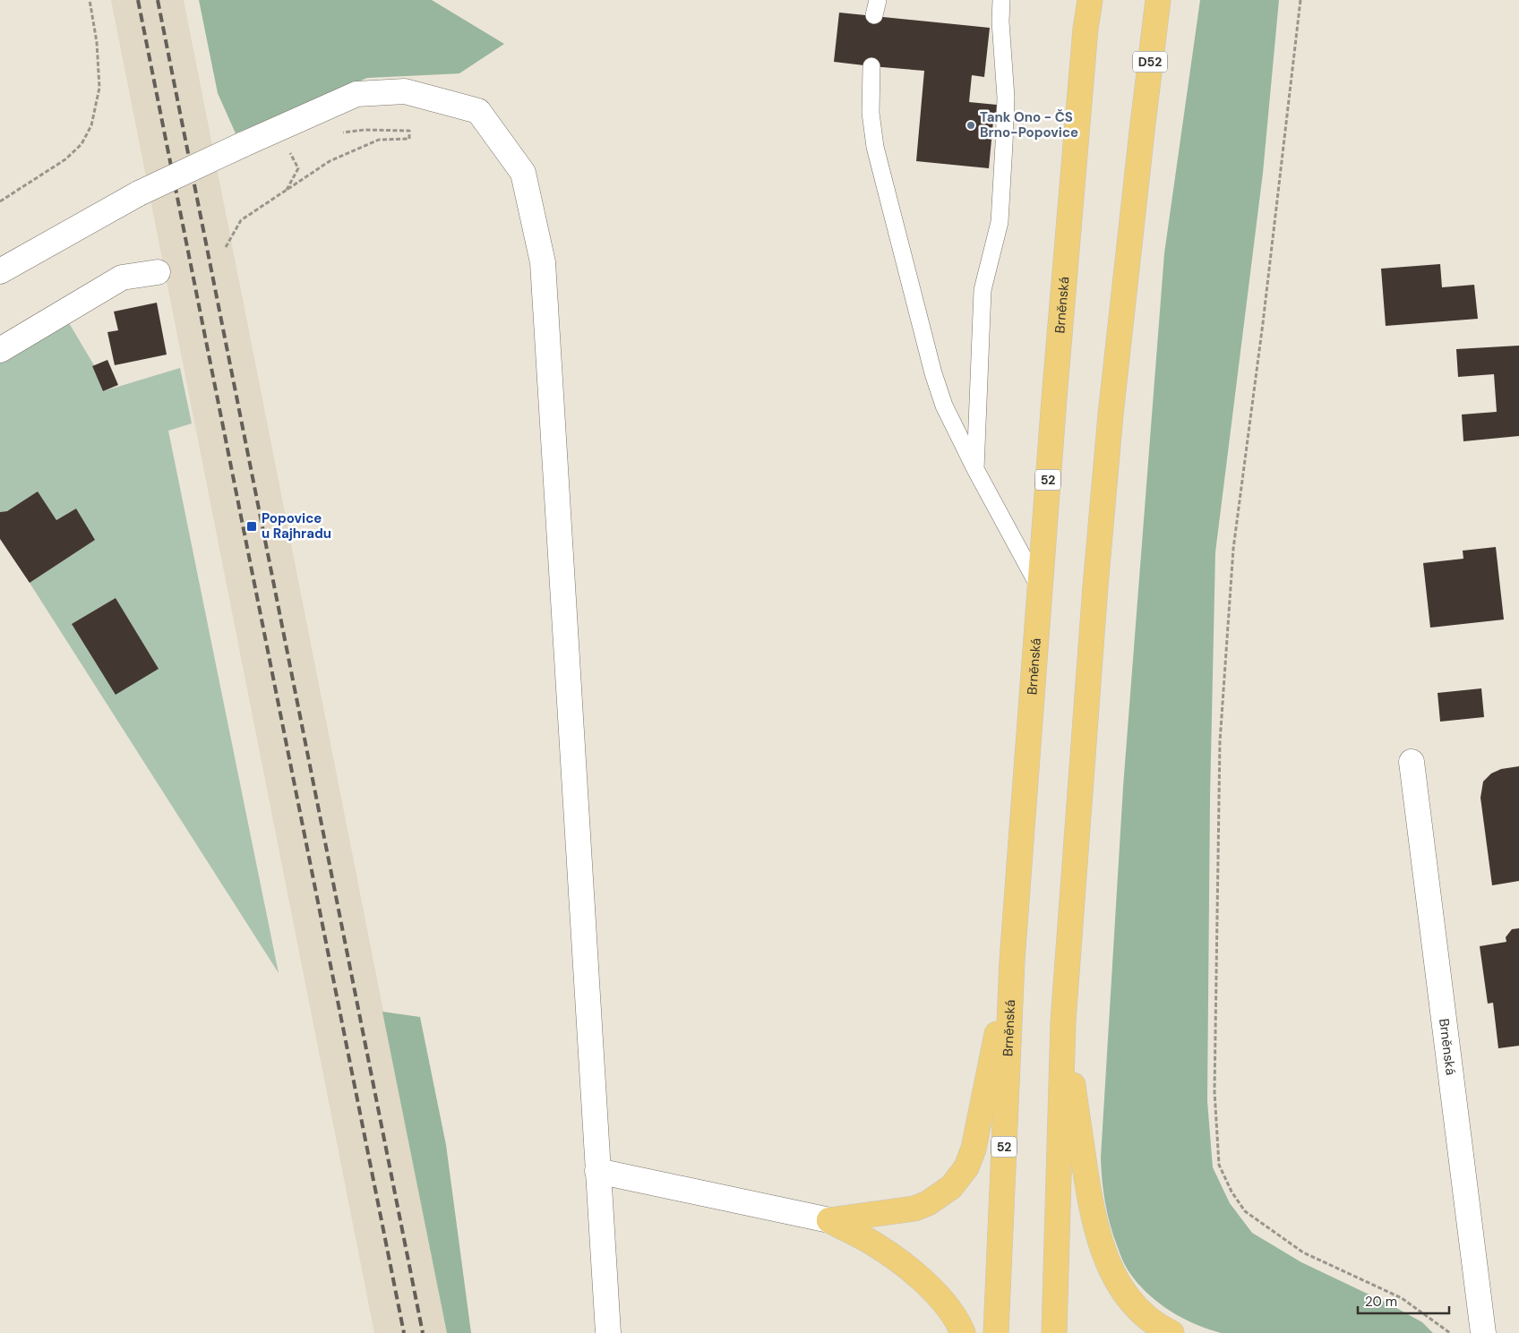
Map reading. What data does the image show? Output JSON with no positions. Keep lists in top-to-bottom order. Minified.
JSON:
{"streets":{"highway":["D52","Brněnská","52"]},"places":{"other":["Tank Ono - ČS Brno-Popovice"],"transit":["Popovice u Rajhradu"]},"scale_bar":"20 m"}
